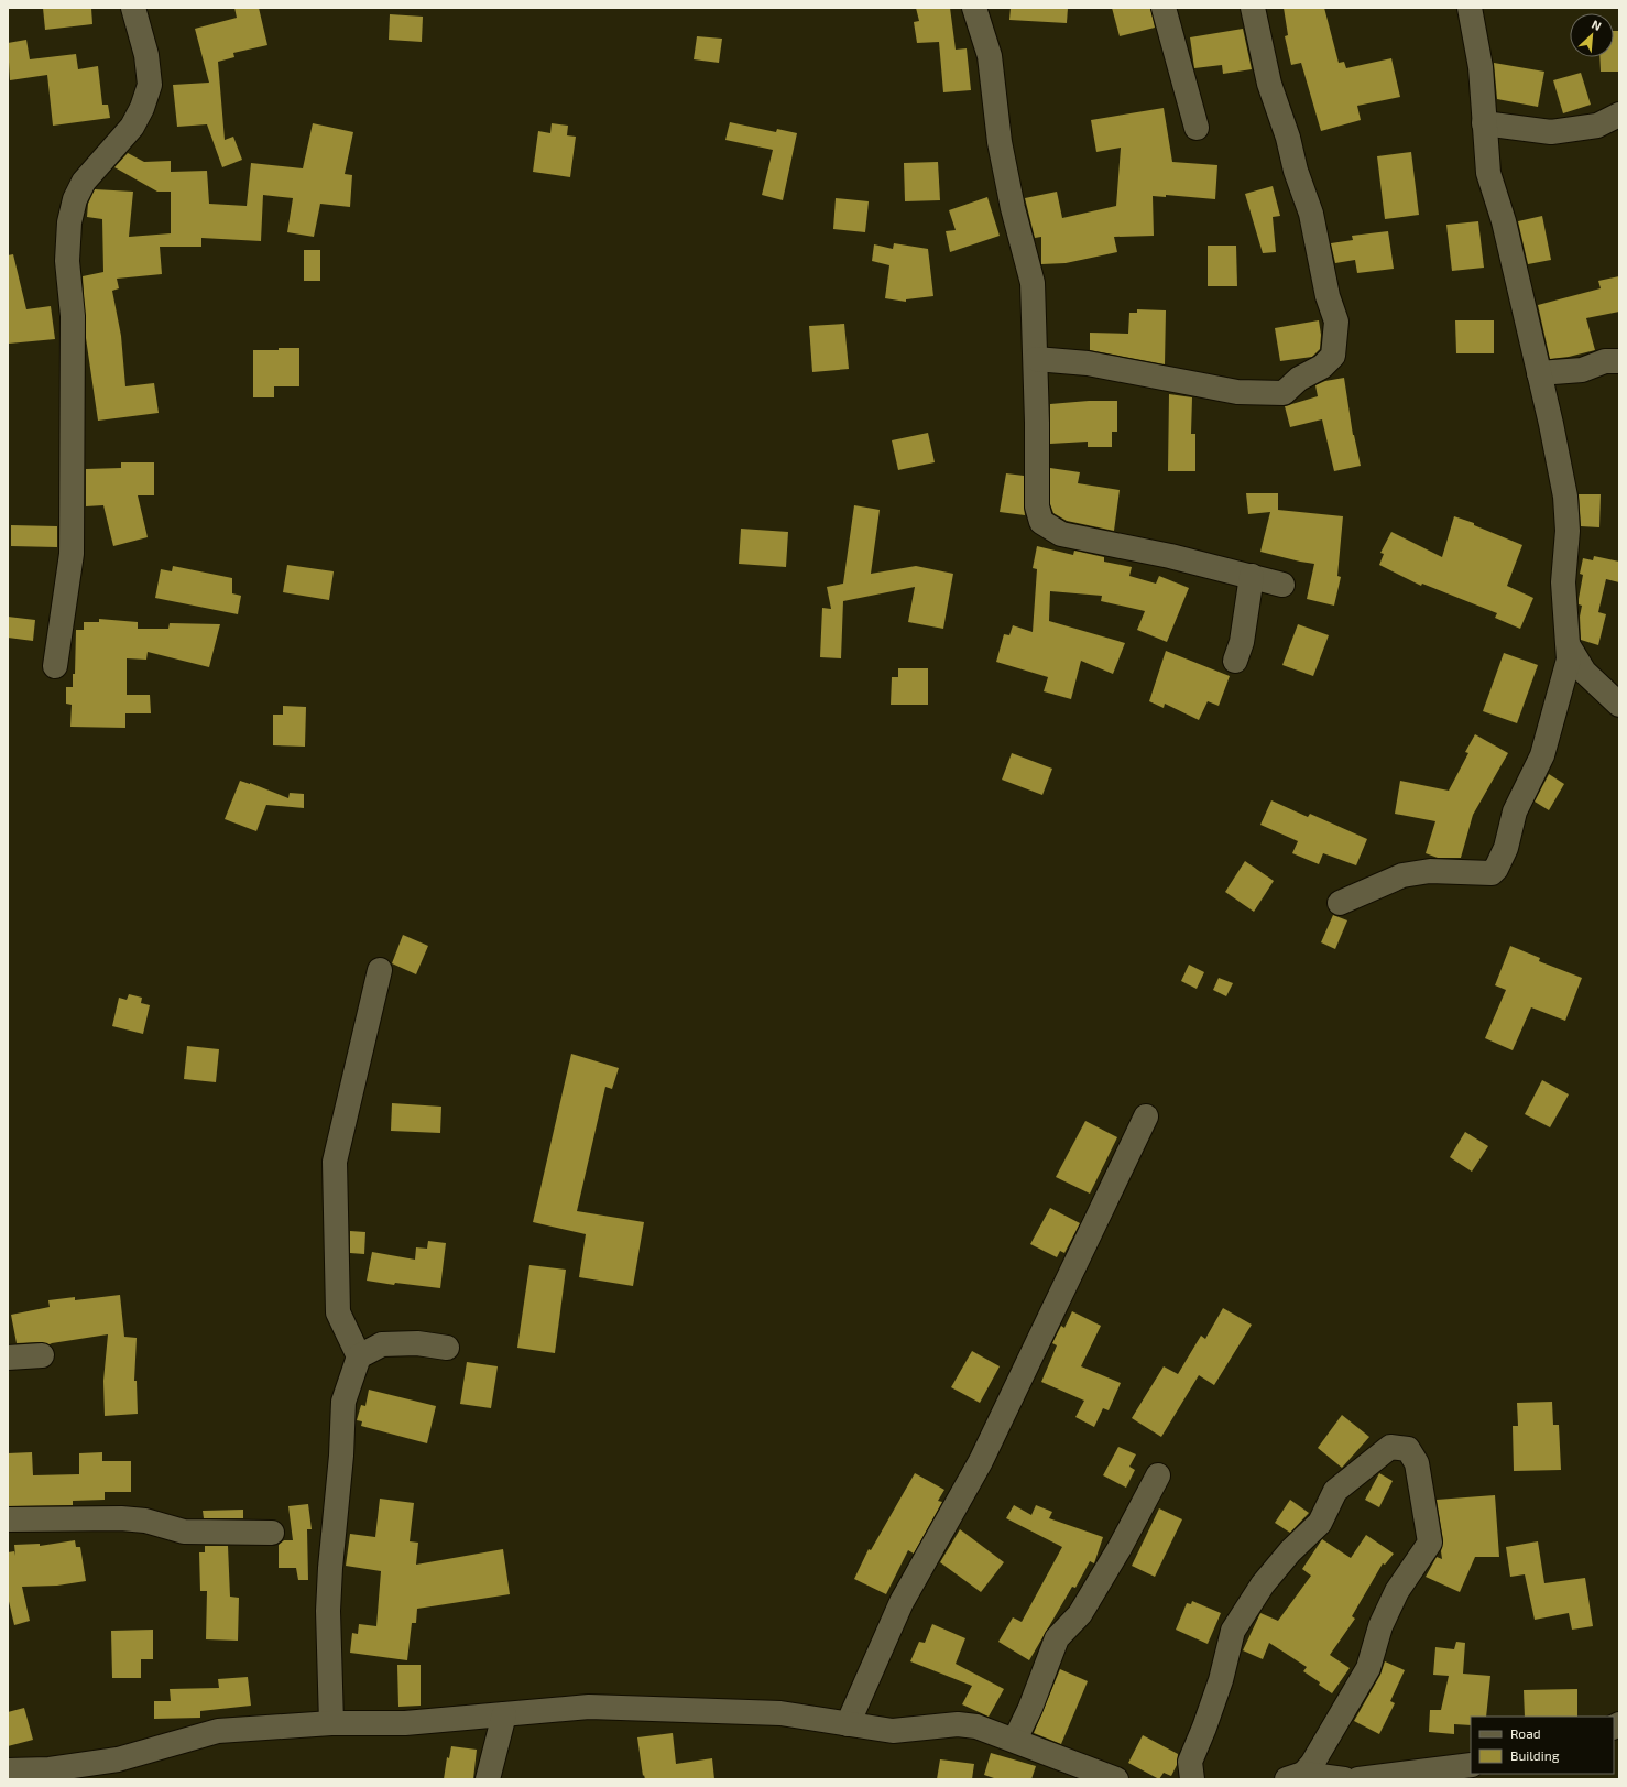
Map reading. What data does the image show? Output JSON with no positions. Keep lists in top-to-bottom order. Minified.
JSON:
{"legend":["Road","Building"],"north":"top right"}
